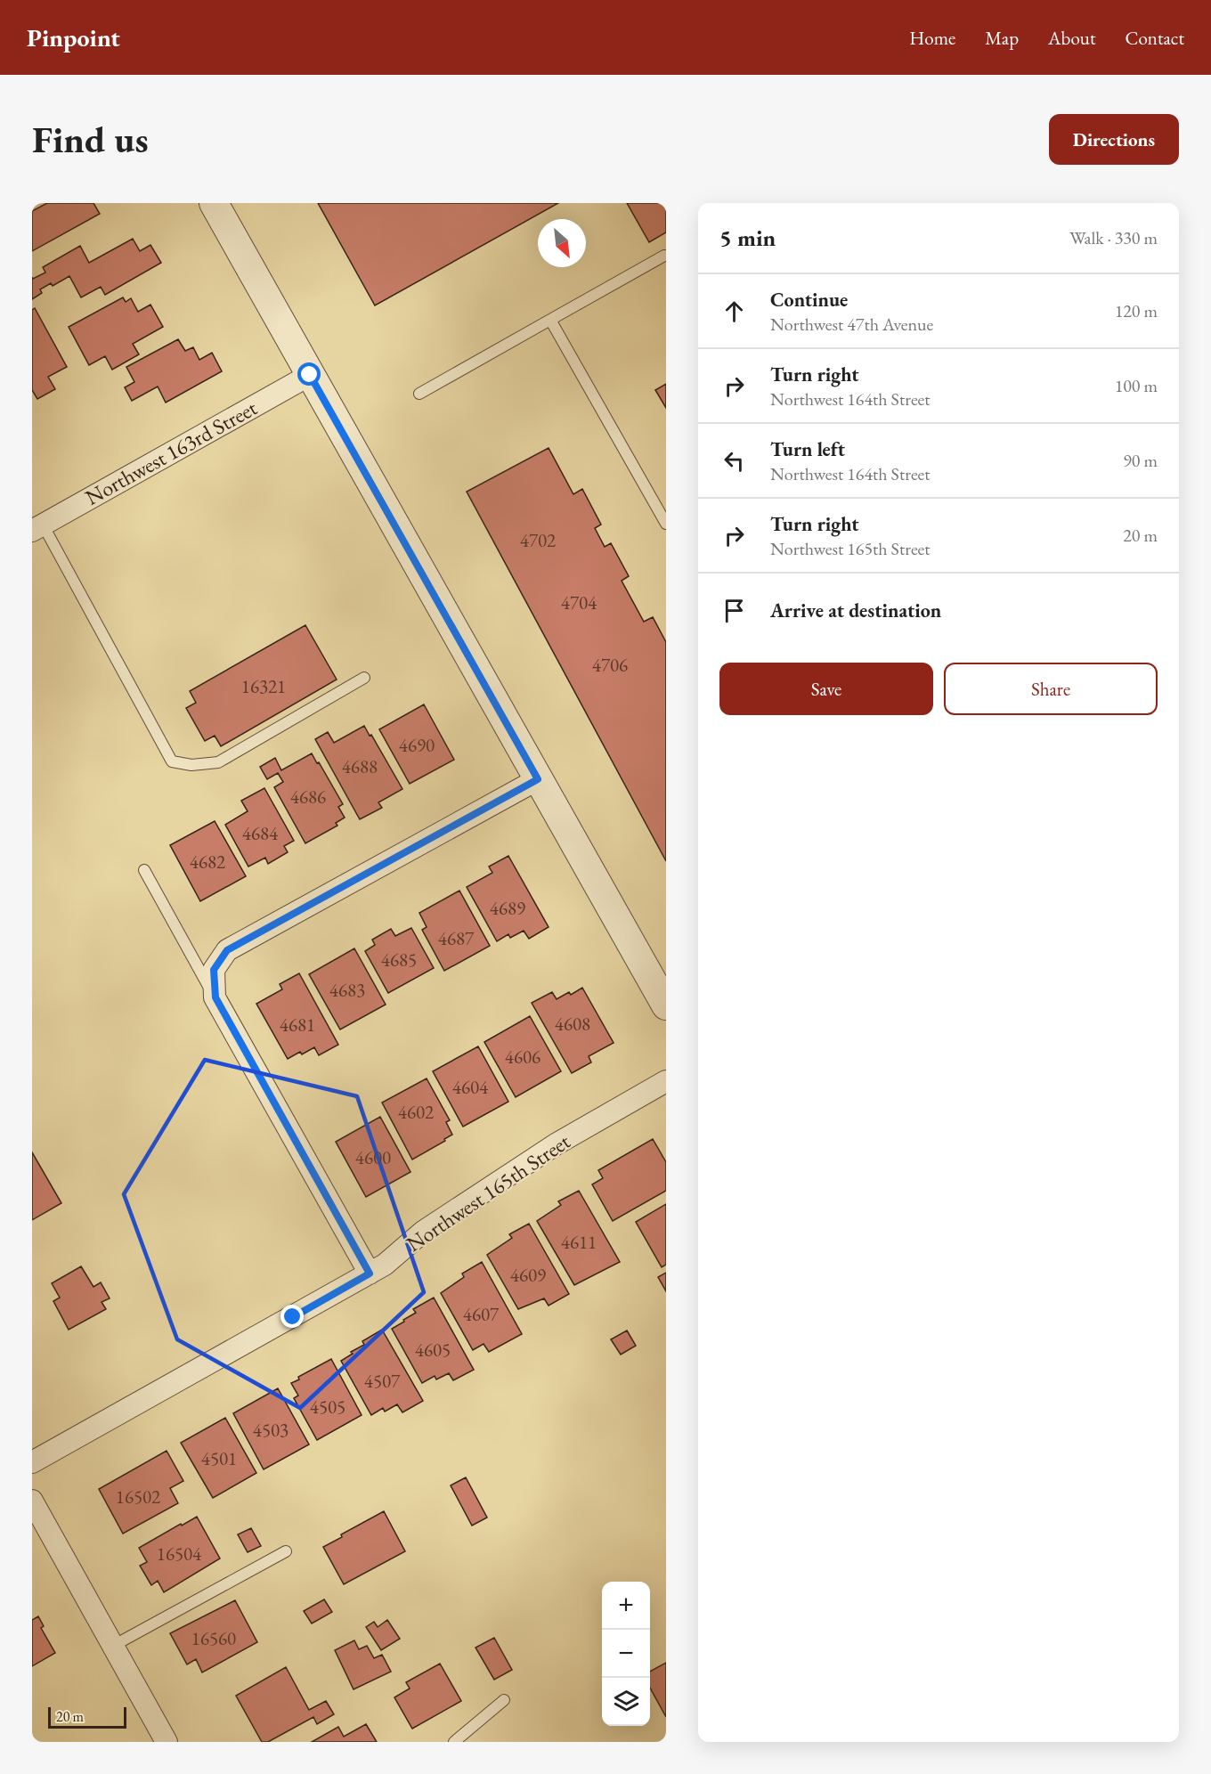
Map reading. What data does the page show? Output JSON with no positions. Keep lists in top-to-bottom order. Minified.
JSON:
{"streets":{"street":["Northwest 163rd Street","Northwest 165th Street"]},"house_numbers":["4702","4704","4706","16321","4690","4688","4686","4684","4682","4689","4687","4685","4683","4608","4681","4606","4604","4602","4600","4611","4609","4607","4605","4507","4505","4503","4501","16502","16504","16560"],"scale_bar":"20 m","north":"bottom right","page":{"header":"Pinpoint","nav":["Home","Map","About","Contact"],"buttons":["Directions",["Save","Share"]],"title":"Find us","heading":["5 min","Walk · 330 m"],"list":[["Continue","Northwest 47th Avenue","120 m"],["Turn right","Northwest 164th Street","100 m"],["Turn left","Northwest 164th Street","90 m"],["Turn right","Northwest 165th Street","20 m"],"Arrive at destination"],"map_buttons":["+","−"],"scale":"20 m"}}
